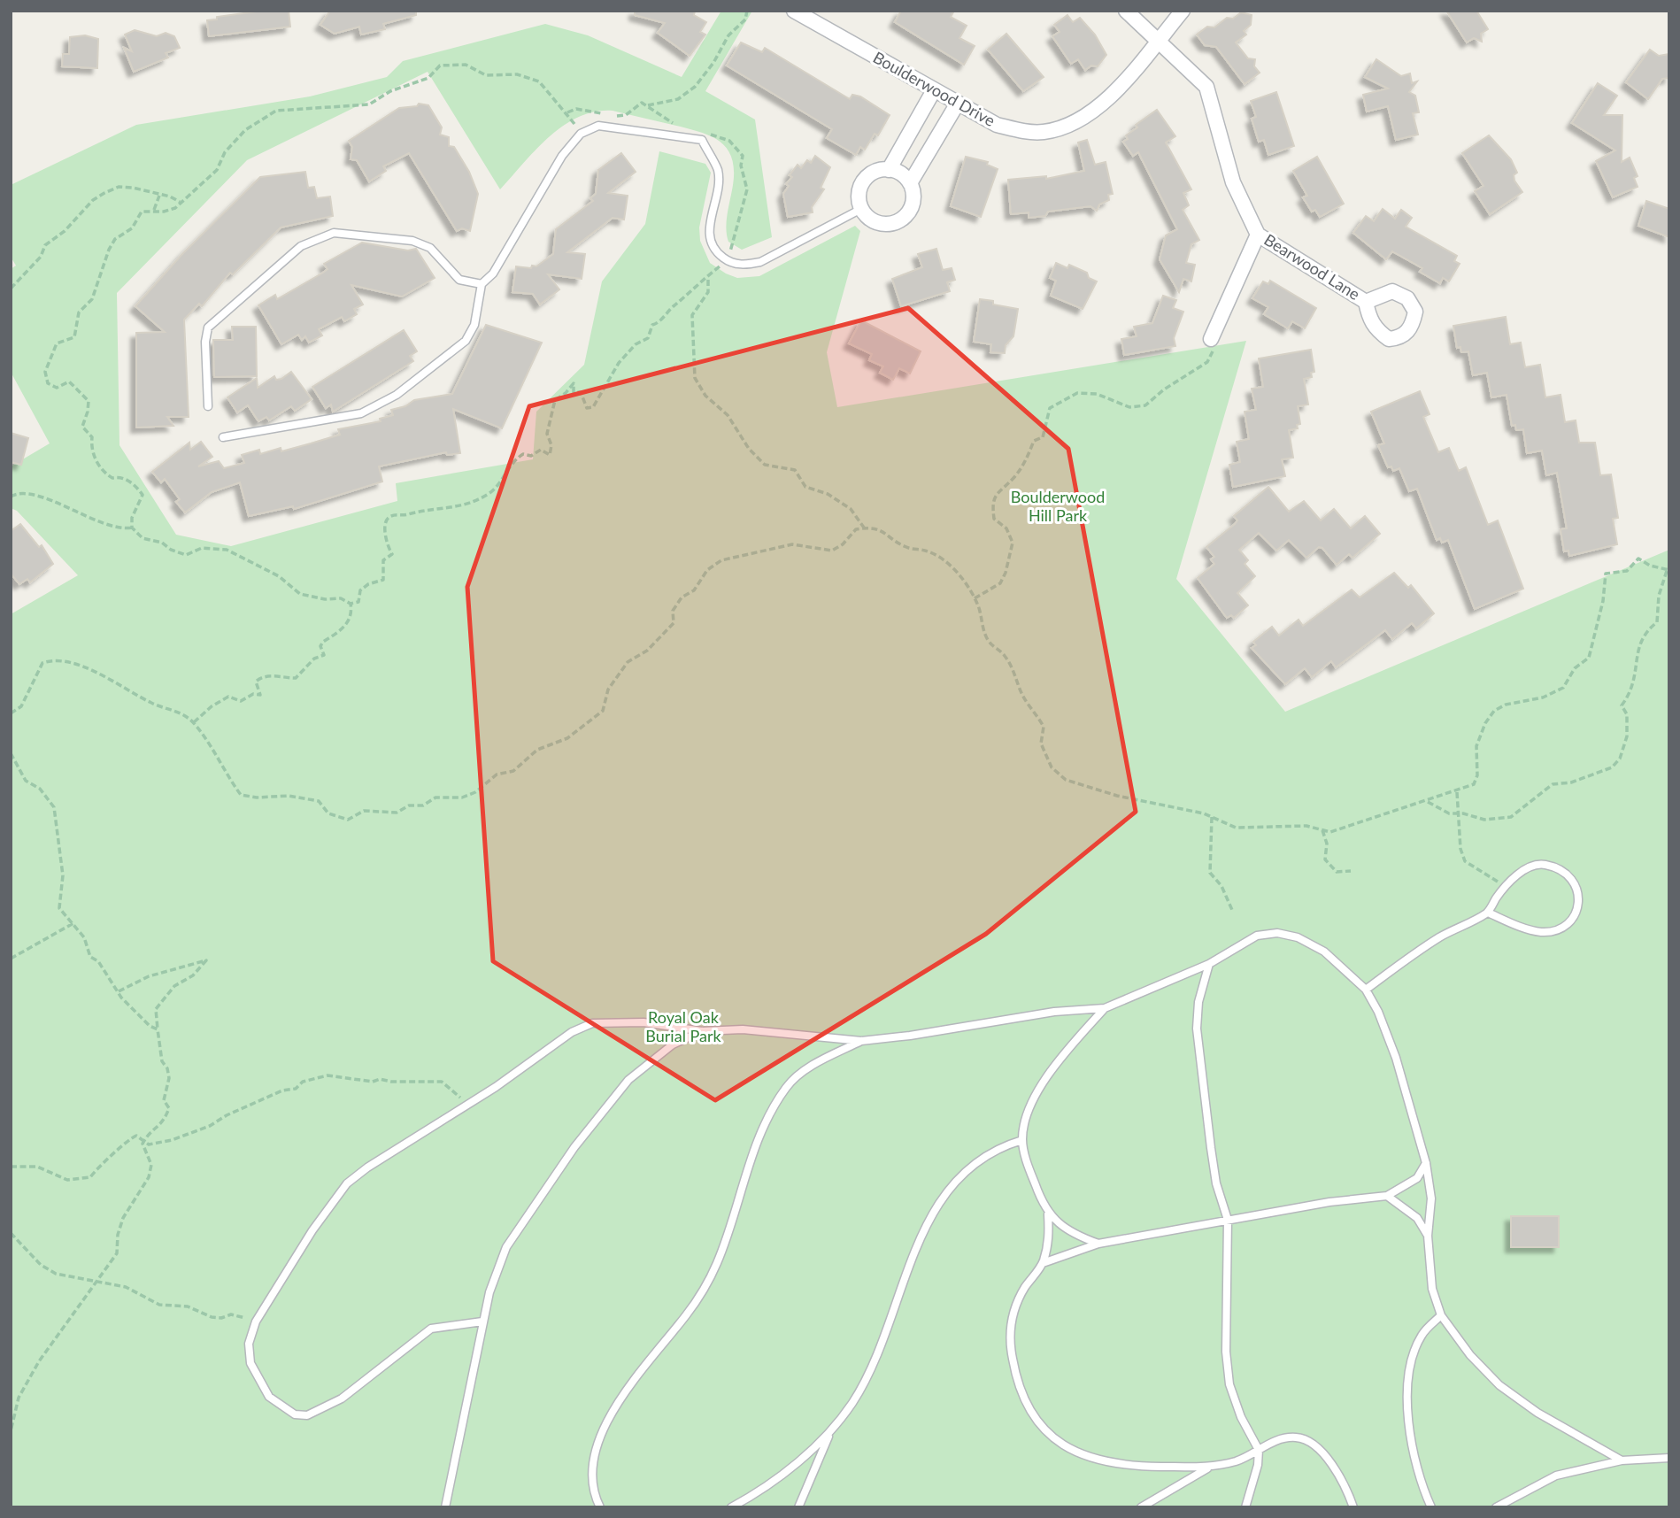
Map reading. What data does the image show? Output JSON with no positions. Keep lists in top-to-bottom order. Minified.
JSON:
{"streets":{"street":["Boulderwood Drive","Bearwood Lane"]},"crossings":[["Boulderwood Drive","Bearwood Lane"]],"parks":["Boulderwood Hill Park","Royal Oak Burial Park"]}
